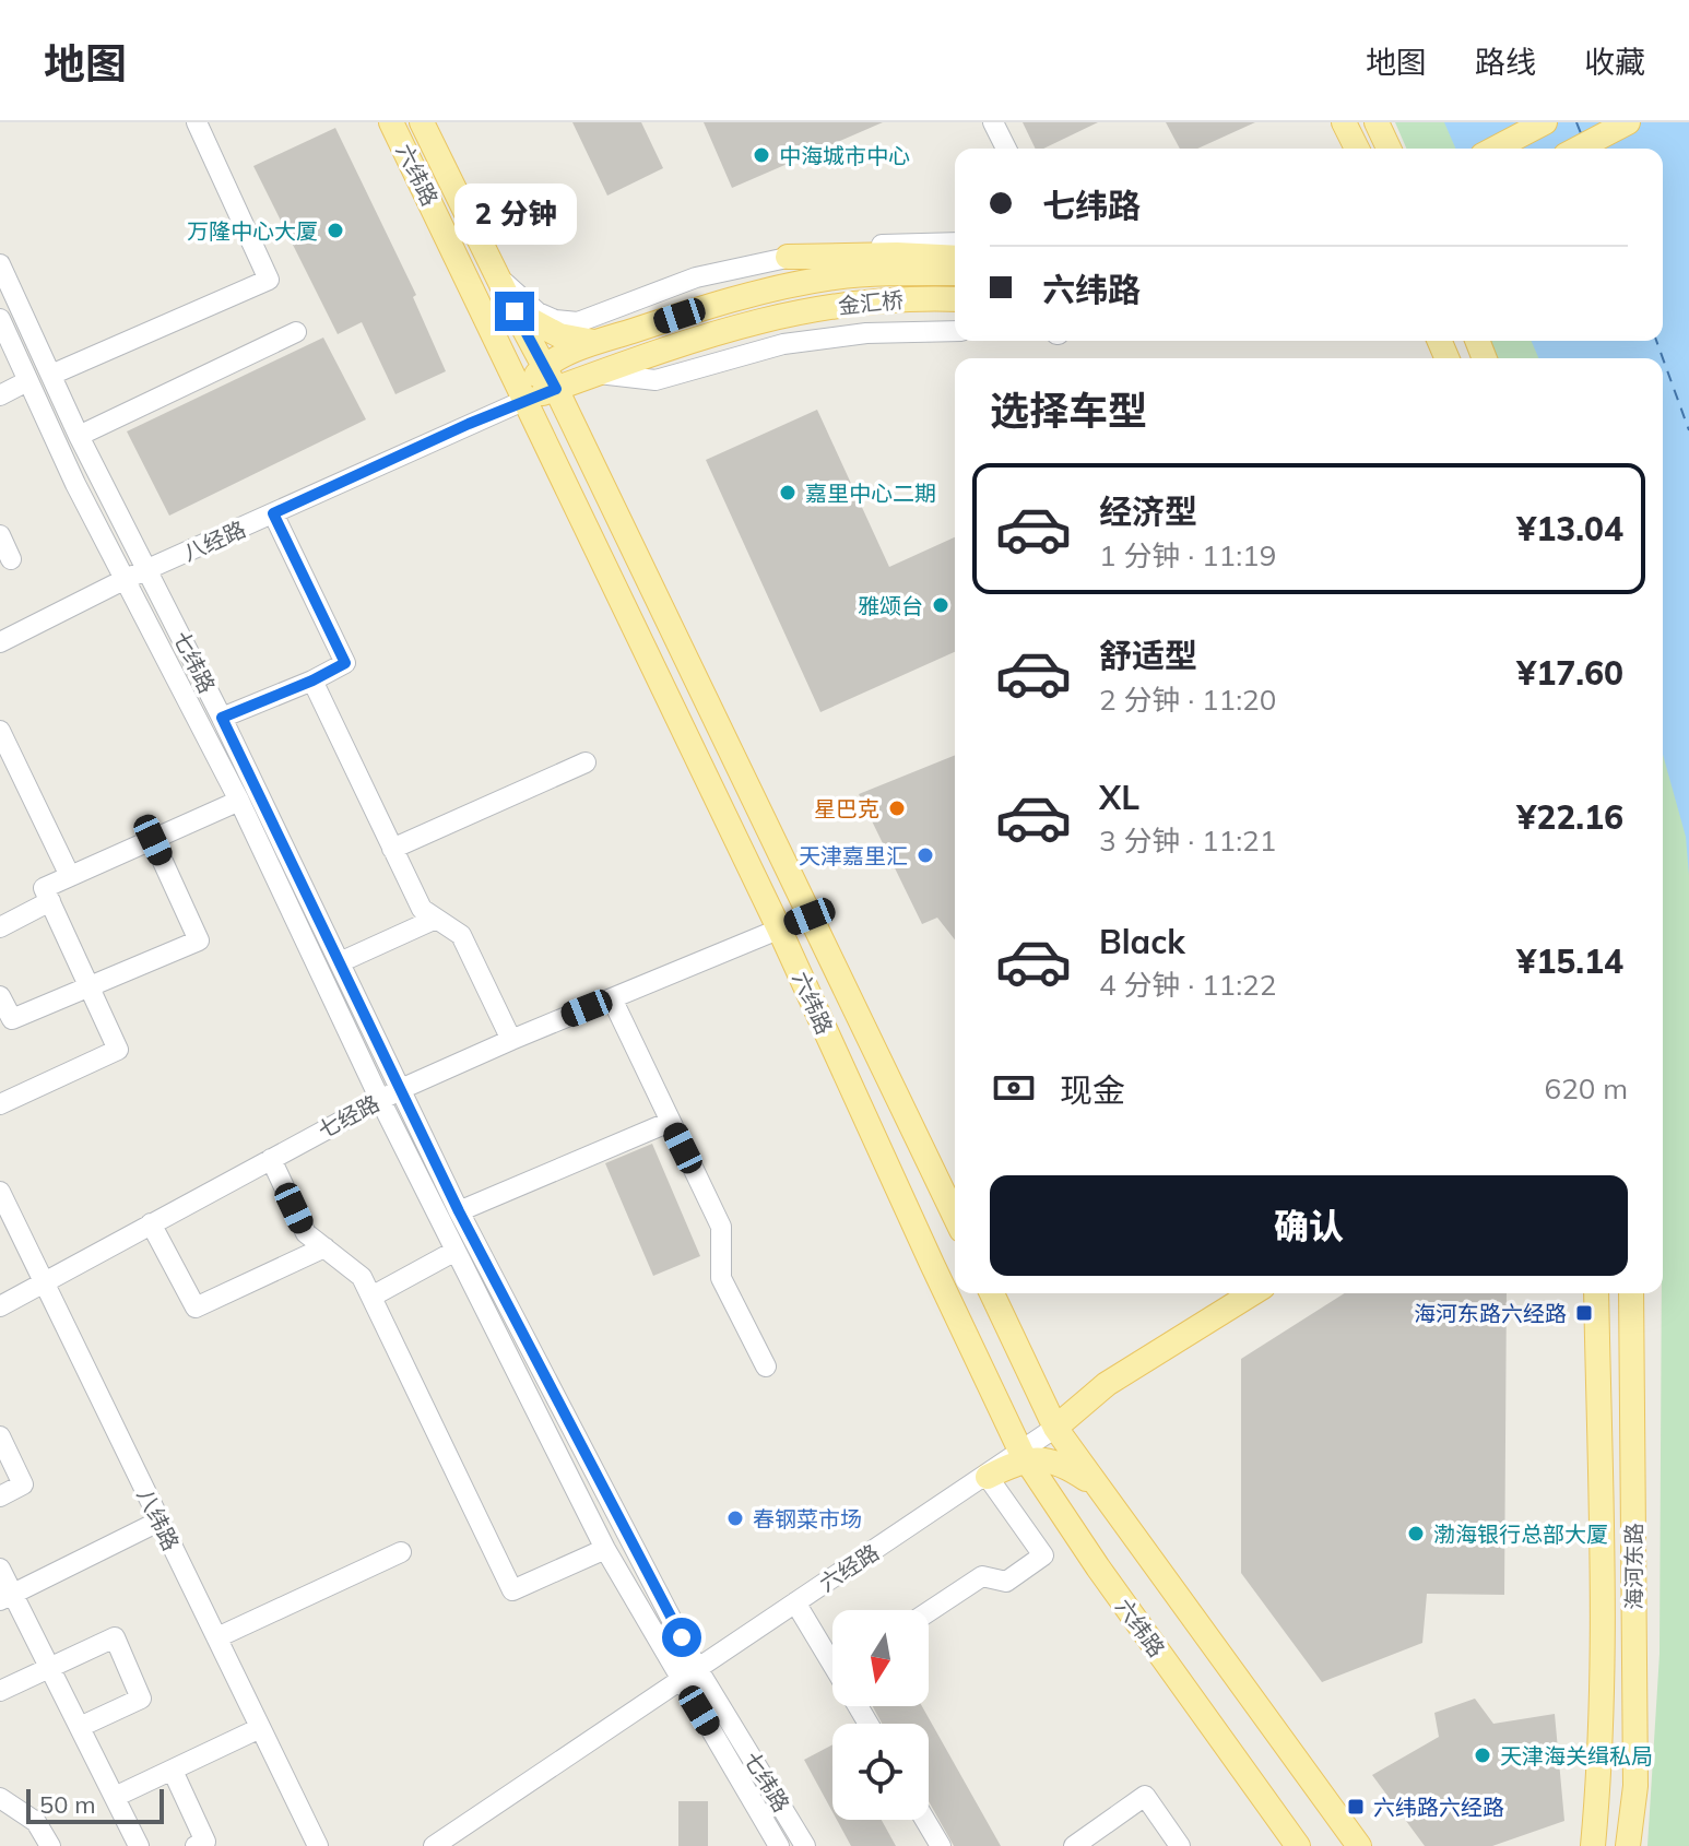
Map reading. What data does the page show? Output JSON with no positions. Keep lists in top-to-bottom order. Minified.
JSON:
{"streets":{"main road":["六纬路","金汇桥","八经路","海河东路"],"street":["七纬路","七经路","八纬路","六经路"]},"crossings":[["六纬路","八经路"],["六纬路","七经路"],["金汇桥","八经路"],["八经路","七纬路"],["七纬路","七经路"],["七纬路","六经路"],["七经路","八纬路"]],"places":{"other":["中海城市中心","万隆中心大厦","嘉里中心二期","雅颂台","星巴克","天津嘉里汇","春钢菜市场","渤海银行总部大厦","天津海关缉私局"],"transit":["海河东路六经路","六纬路六经路"]},"scale_bar":"50 m","north":"bottom","page":{"header":"地图","nav":["地图","路线","收藏"],"banner":["七纬路","六纬路"],"bubble":"2 分钟","heading":"选择车型","list":[{"name":"经济型","note":"1 分钟 · 11:19","value":"¥13.04"},{"name":"舒适型","note":"2 分钟 · 11:20","value":"¥17.60"},{"name":"XL","note":"3 分钟 · 11:21","value":"¥22.16"},{"name":"Black","note":"4 分钟 · 11:22","value":"¥15.14"}],"pay":["现金","620 m"],"buttons":"确认","scale":"50 m"}}
